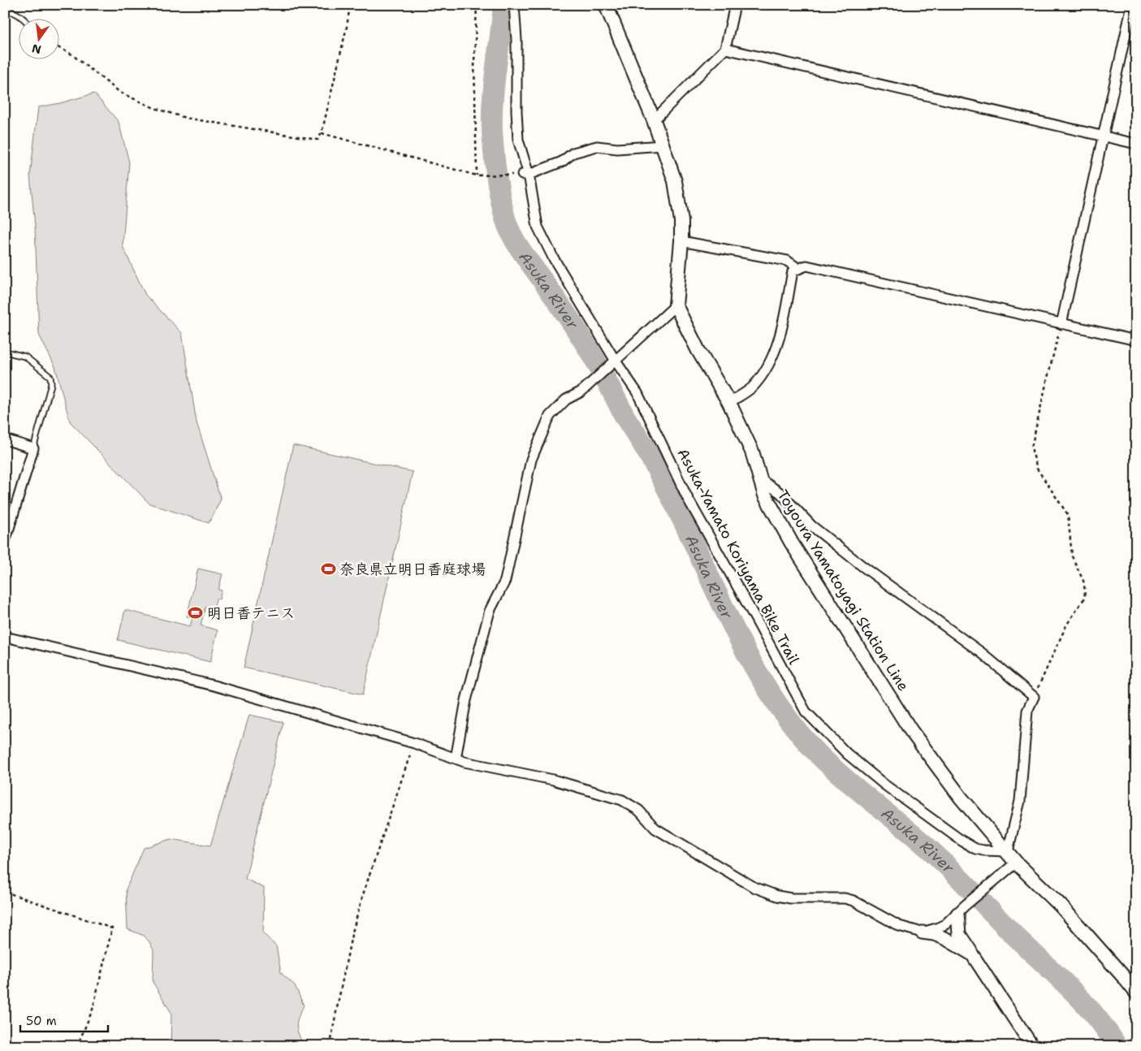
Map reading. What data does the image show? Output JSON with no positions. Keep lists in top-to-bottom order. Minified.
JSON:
{"streets":{"main road":["Toyoura Yamatoyagi Station Line"],"street":["Asuka-Yamato Koriyama Bike Trail"]},"crossings":[["Asuka-Yamato Koriyama Bike Trail","Toyoura Yamatoyagi Station Line"]],"water":["Asuka River"],"places":{"sports":["奈良県立明日香庭球場","明日香テニス"]},"scale_bar":"50 m","north":"bottom"}
